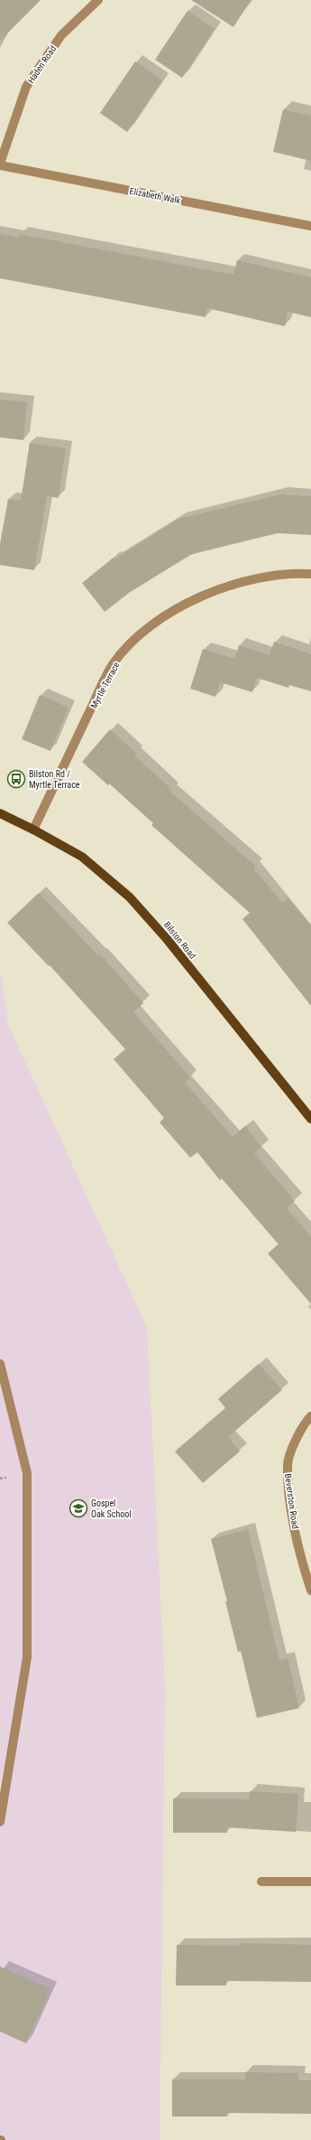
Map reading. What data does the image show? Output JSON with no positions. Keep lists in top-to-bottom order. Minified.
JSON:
{"streets":{"main road":["Bilston Road"],"street":["Haden Road","Elizabeth Walk","Myrtle Terrace","Beverston Road"]},"crossings":[["Haden Road","Elizabeth Walk"],["Myrtle Terrace","Bilston Road"]],"places":{"bus stop":["Bilston Rd / Myrtle Terrace"],"school or university":["Gospel Oak School"]}}
